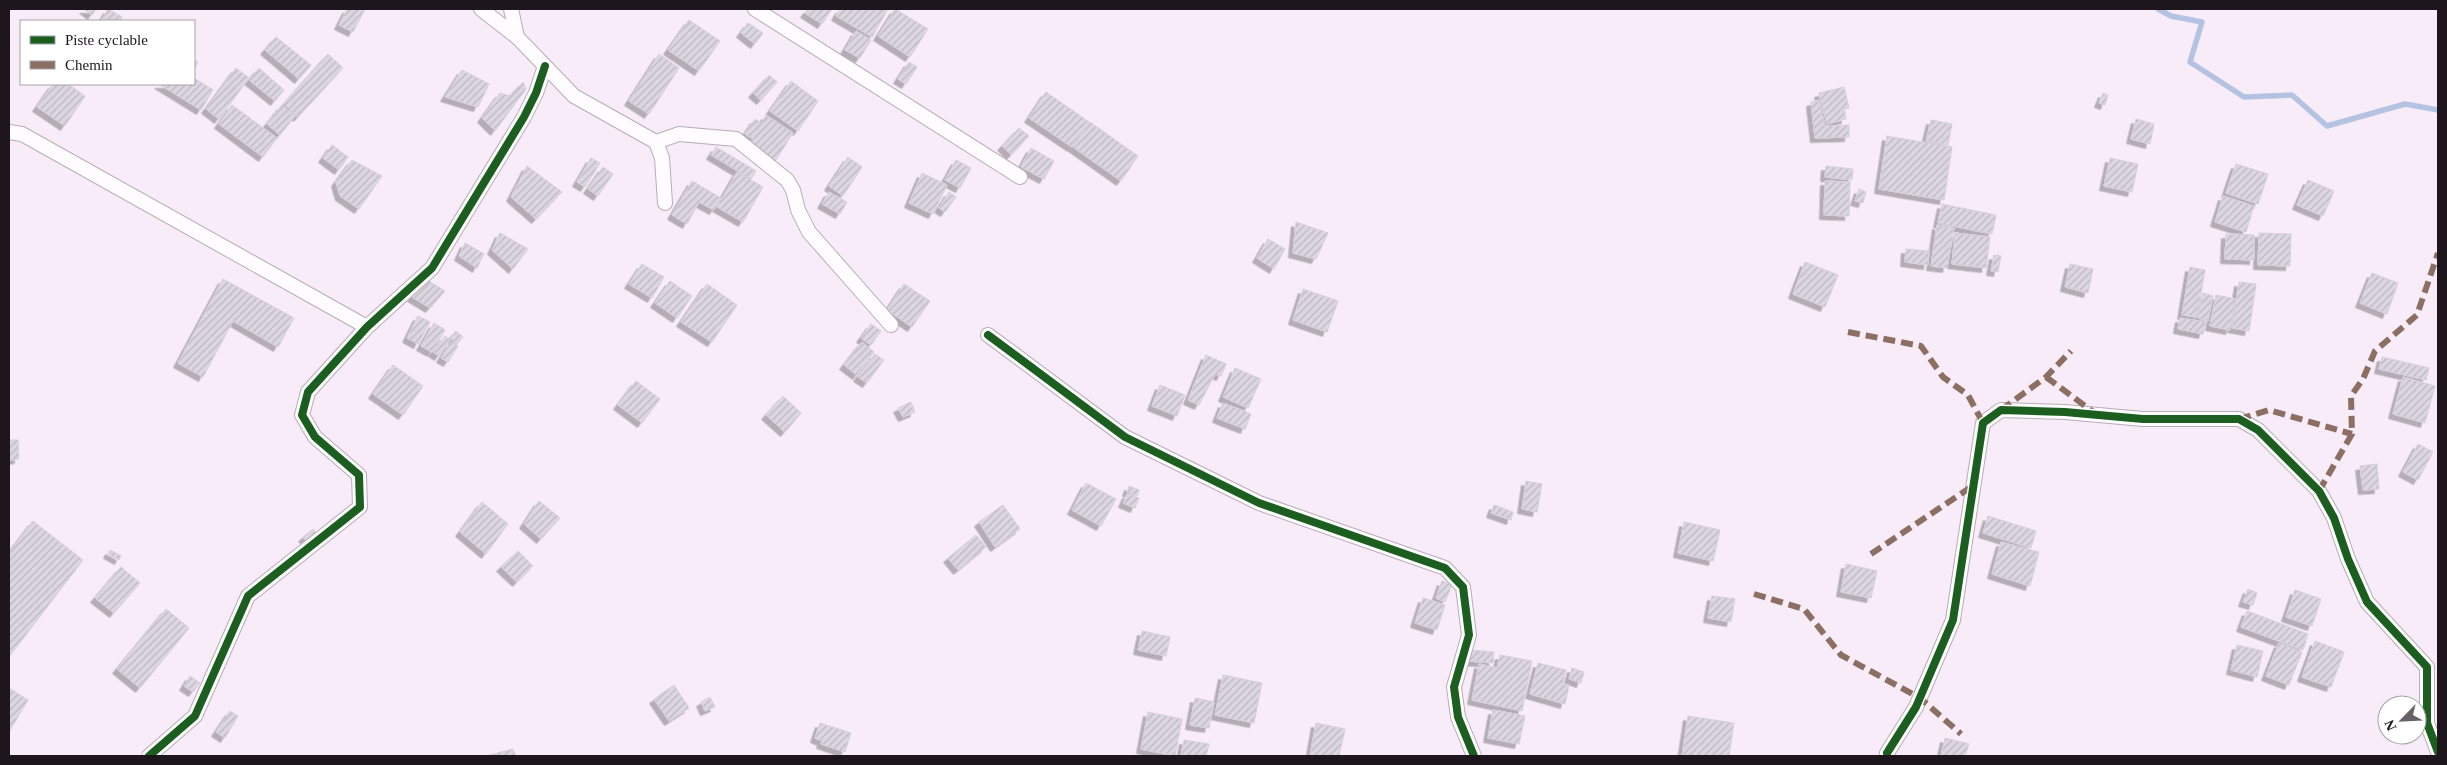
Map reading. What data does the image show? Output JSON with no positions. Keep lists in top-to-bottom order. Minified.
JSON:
{"legend":["Piste cyclable","Chemin"],"north":"bottom left"}
